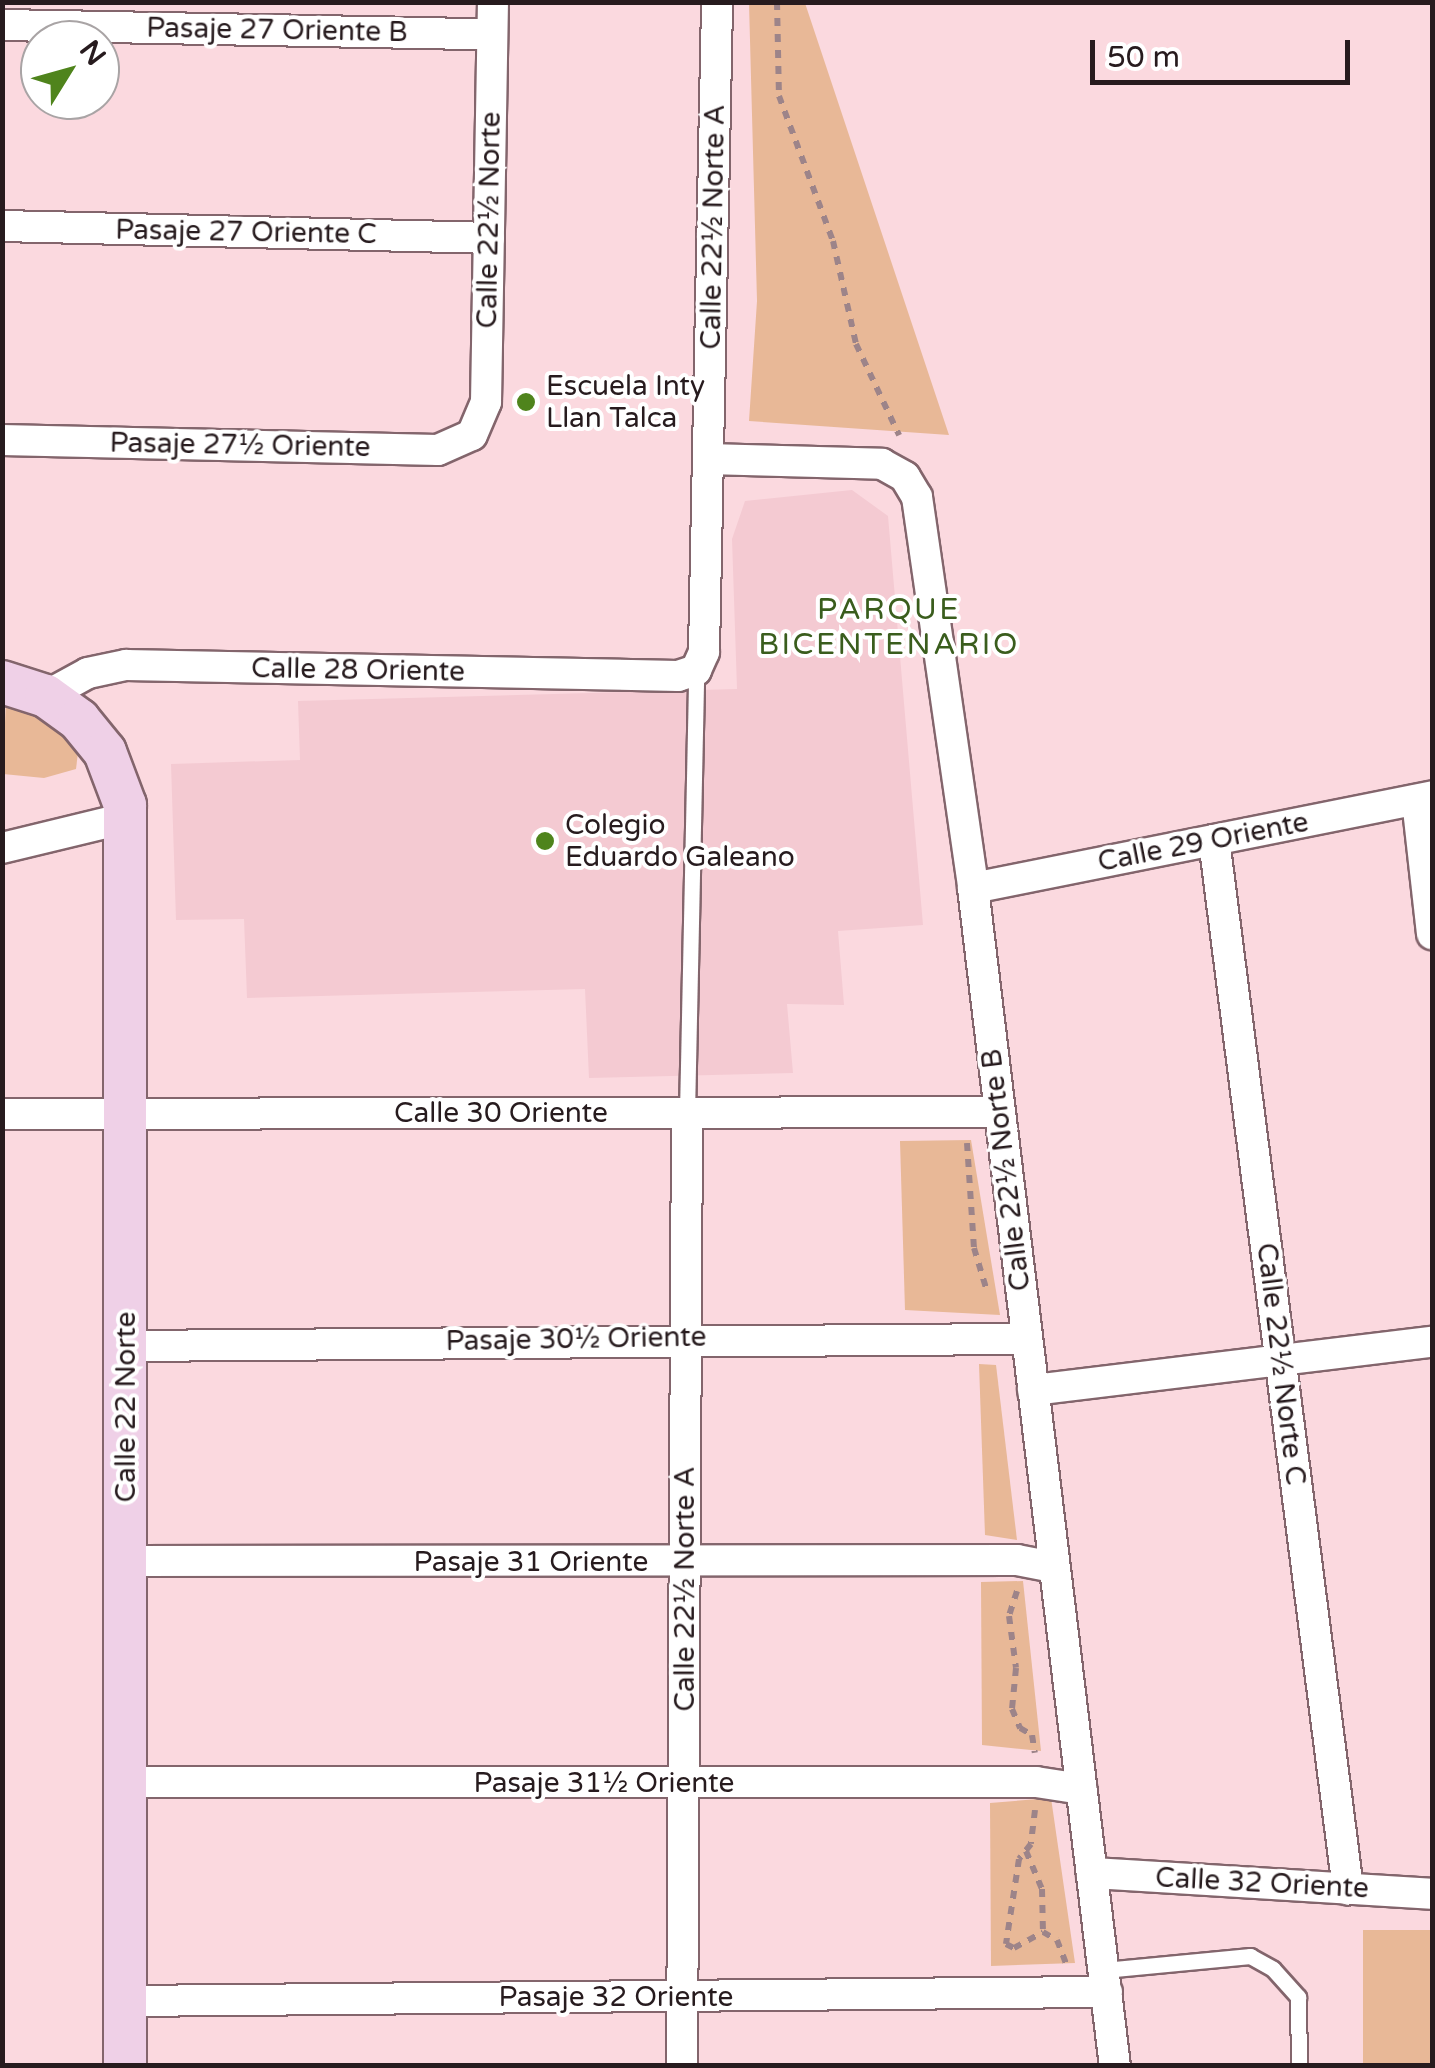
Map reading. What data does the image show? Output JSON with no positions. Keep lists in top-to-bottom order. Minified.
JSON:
{"streets":{"street":["Pasaje 27 Oriente B","Calle 22½ Norte","Calle 22½ Norte A","Pasaje 27 Oriente C","Pasaje 27½ Oriente","Calle 28 Oriente","Calle 29 Oriente","Calle 30 Oriente","Calle 22½ Norte B","Pasaje 30½ Oriente","Calle 22½ Norte C","Calle 22 Norte","Pasaje 31 Oriente","Pasaje 31½ Oriente","Calle 32 Oriente","Pasaje 32 Oriente"]},"crossings":[["Pasaje 27 Oriente B","Calle 22½ Norte"],["Calle 22½ Norte","Pasaje 27 Oriente C"],["Calle 22½ Norte","Pasaje 27½ Oriente"],["Calle 22½ Norte A","Calle 28 Oriente"],["Calle 22½ Norte A","Calle 30 Oriente"],["Calle 22½ Norte A","Pasaje 30½ Oriente"],["Calle 22½ Norte A","Pasaje 31 Oriente"],["Calle 22½ Norte A","Pasaje 31½ Oriente"],["Calle 22½ Norte A","Pasaje 32 Oriente"],["Calle 28 Oriente","Calle 22 Norte"],["Calle 29 Oriente","Calle 22½ Norte B"],["Calle 29 Oriente","Calle 22½ Norte C"],["Calle 30 Oriente","Calle 22½ Norte B"],["Calle 30 Oriente","Calle 22 Norte"],["Calle 22½ Norte B","Pasaje 30½ Oriente"],["Calle 22½ Norte B","Pasaje 31 Oriente"],["Calle 22½ Norte B","Pasaje 31½ Oriente"],["Calle 22½ Norte B","Calle 32 Oriente"],["Calle 22½ Norte B","Pasaje 32 Oriente"],["Pasaje 30½ Oriente","Calle 22 Norte"],["Calle 22½ Norte C","Calle 32 Oriente"],["Calle 22 Norte","Pasaje 31 Oriente"],["Calle 22 Norte","Pasaje 31½ Oriente"],["Calle 22 Norte","Pasaje 32 Oriente"]],"districts":["PARQUE BICENTENARIO"],"places":["Escuela Inty Llan Talca","Colegio Eduardo Galeano"],"scale_bar":"50 m","north":"top right"}
